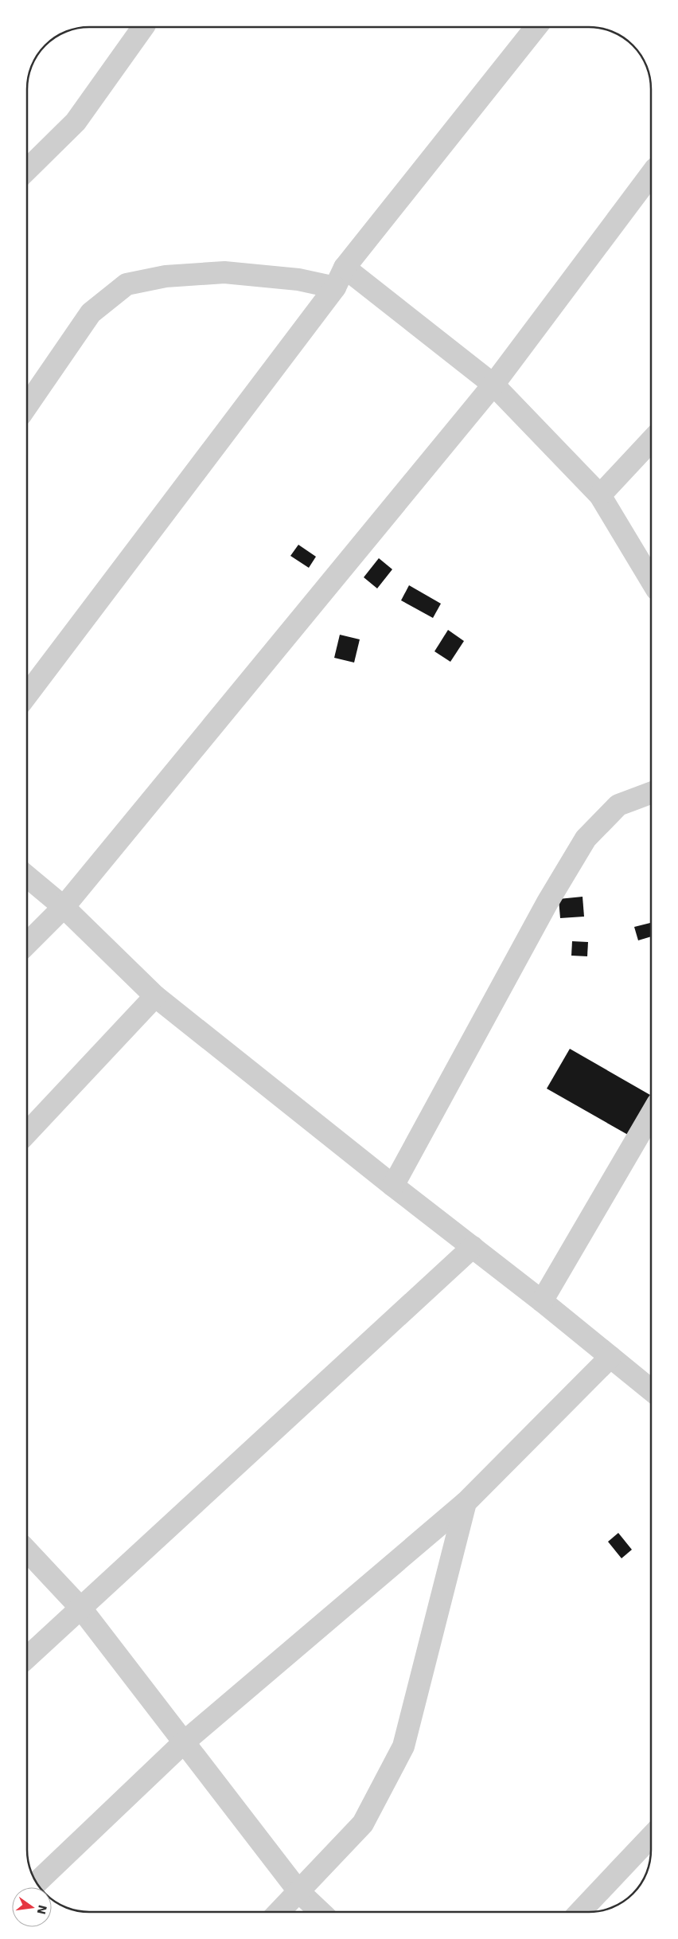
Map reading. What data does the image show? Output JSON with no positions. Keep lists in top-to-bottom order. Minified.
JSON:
{"north":"right"}
